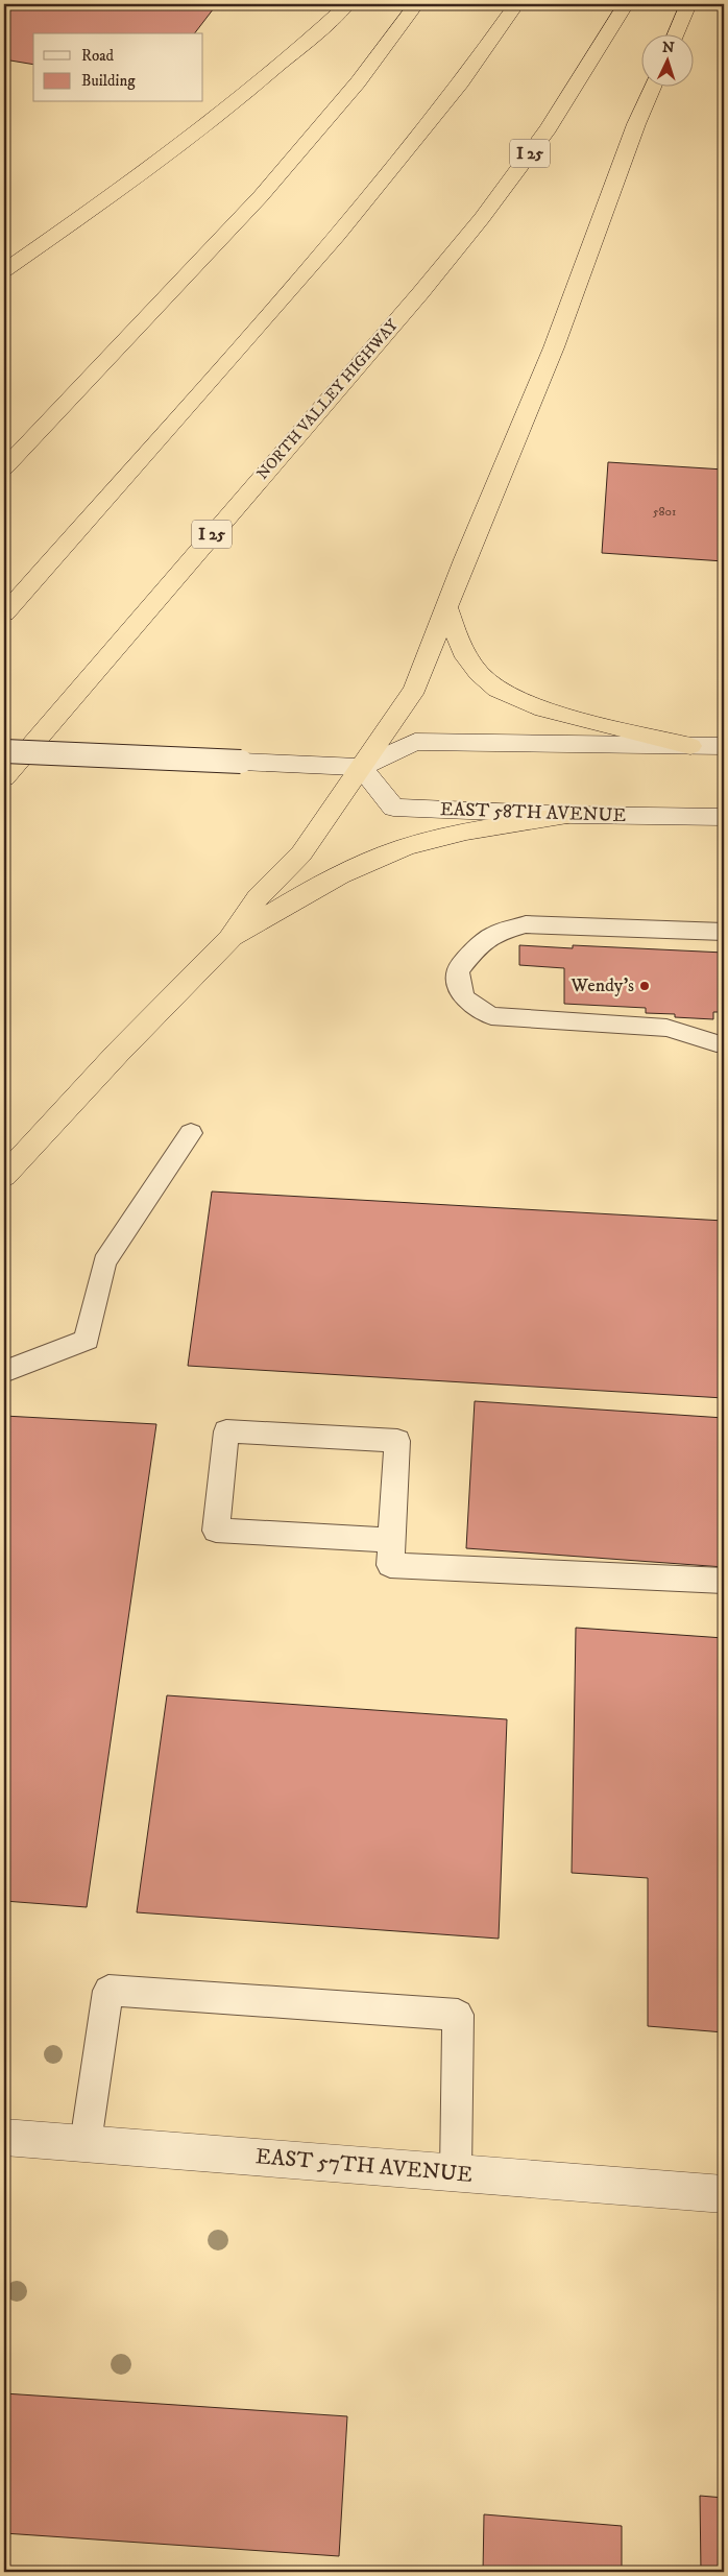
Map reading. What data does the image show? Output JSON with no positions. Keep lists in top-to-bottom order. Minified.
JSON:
{"streets":{"highway":["I 25","NORTH VALLEY HIGHWAY"],"main road":["EAST 58TH AVENUE","EAST 57TH AVENUE"]},"places":["Wendy's"],"house_numbers":["5801"],"legend":["Road","Building"],"north":"top"}
